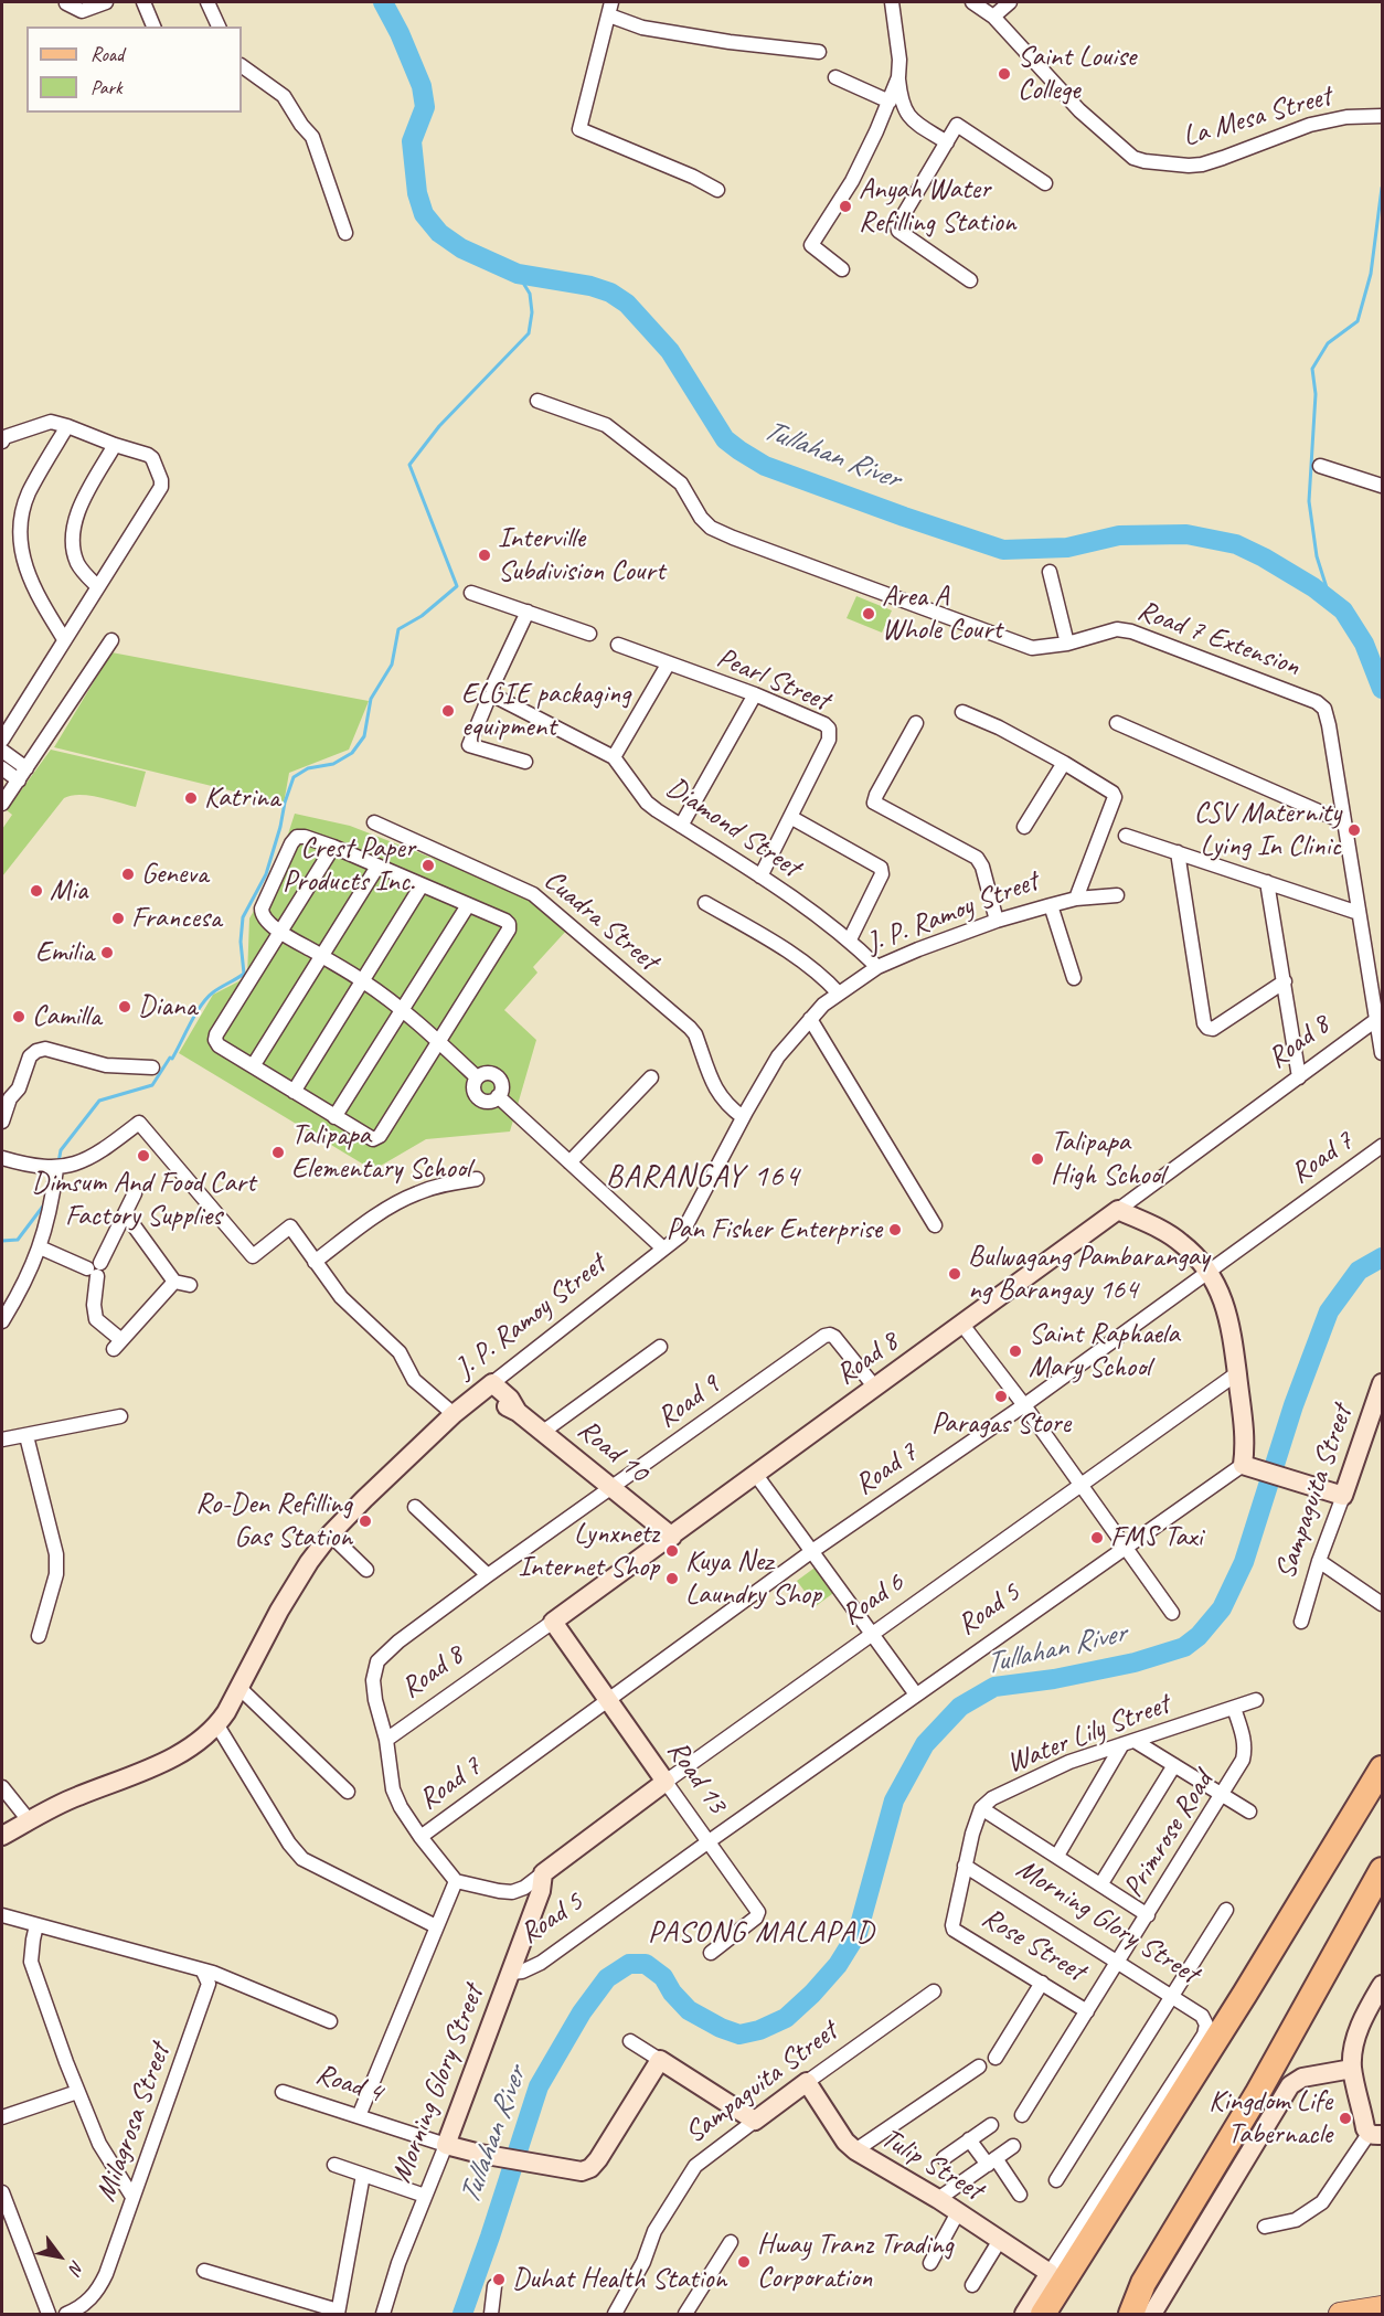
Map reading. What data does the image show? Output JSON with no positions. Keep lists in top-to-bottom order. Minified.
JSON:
{"streets":{"street":["La Mesa Street","Road 7 Extension","Pearl Street","Diamond Street","J. P. Ramoy Street","Cuadra Street","Road 8","Road 7","Road 9","Road 10","Sampaguita Street","Road 6","Road 5","Water Lily Street","Road 13","Primrose Road","Morning Glory Street","Rose Street","Road 4","Milagrosa Street","Tulip Street"]},"crossings":[["Road 7 Extension","Road 8"],["Pearl Street","Diamond Street"],["Diamond Street","J. P. Ramoy Street"],["J. P. Ramoy Street","Cuadra Street"],["J. P. Ramoy Street","Road 10"],["Road 8","Road 9"],["Road 8","Road 10"],["Road 8","Road 13"],["Road 7","Road 9"],["Road 7","Road 13"],["Road 9","Road 10"],["Sampaguita Street","Tulip Street"],["Road 6","Road 13"],["Road 6","Morning Glory Street"],["Road 5","Road 13"],["Road 5","Morning Glory Street"],["Water Lily Street","Primrose Road"],["Primrose Road","Morning Glory Street"],["Primrose Road","Rose Street"],["Morning Glory Street","Rose Street"],["Morning Glory Street","Road 4"],["Morning Glory Street","Tulip Street"]],"districts":["BARANGAY 164","PASONG MALAPAD"],"water":["Tullahan River"],"places":["Saint Louise College","Anyah Water Refilling Station","Interville Subdivision Court","Area A Whole Court","ELGIE packaging equipment","Katrina","CSV Maternity Lying In Clinic","Crest Paper Products Inc.","Geneva","Mia","Francesa","Emilia","Diana","Camilla","Talipapa Elementary School","Dimsum And Food Cart Factory Supplies","Talipapa High School","Pan Fisher Enterprise","Bulwagang Pambarangay ng Barangay 164","Saint Raphaela Mary School","Paragas Store","Ro-Den Refilling Gas Station","FMS Taxi","Lynxnetz Internet Shop","Kuya Nez Laundry Shop","Kingdom Life Tabernacle","Hway Tranz Trading Corporation","Duhat Health Station"],"legend":["Road","Park"],"north":"bottom right"}
